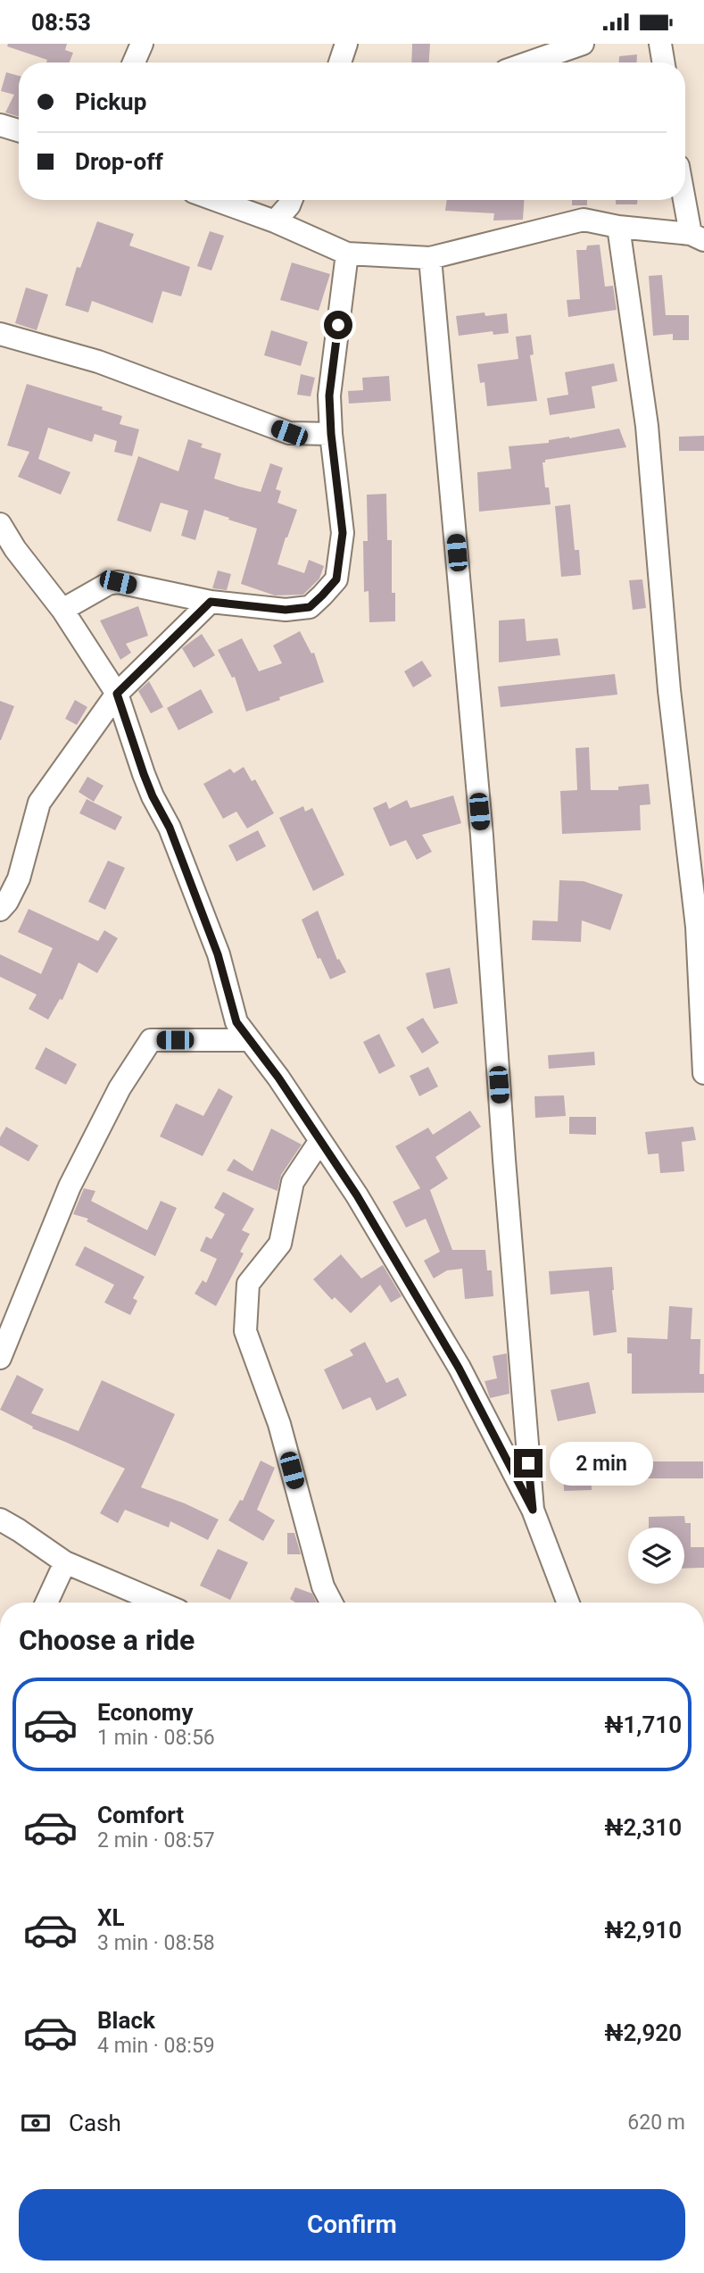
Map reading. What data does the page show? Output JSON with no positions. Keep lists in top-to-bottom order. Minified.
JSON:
{"page":{"status":"08:53","banner":["Pickup","Drop-off"],"bubble":"2 min","heading":"Choose a ride","list":[{"name":"Economy","note":"1 min · 08:56","value":"₦1,710"},{"name":"Comfort","note":"2 min · 08:57","value":"₦2,310"},{"name":"XL","note":"3 min · 08:58","value":"₦2,910"},{"name":"Black","note":"4 min · 08:59","value":"₦2,920"}],"pay":["Cash","620 m"],"buttons":"Confirm"}}
